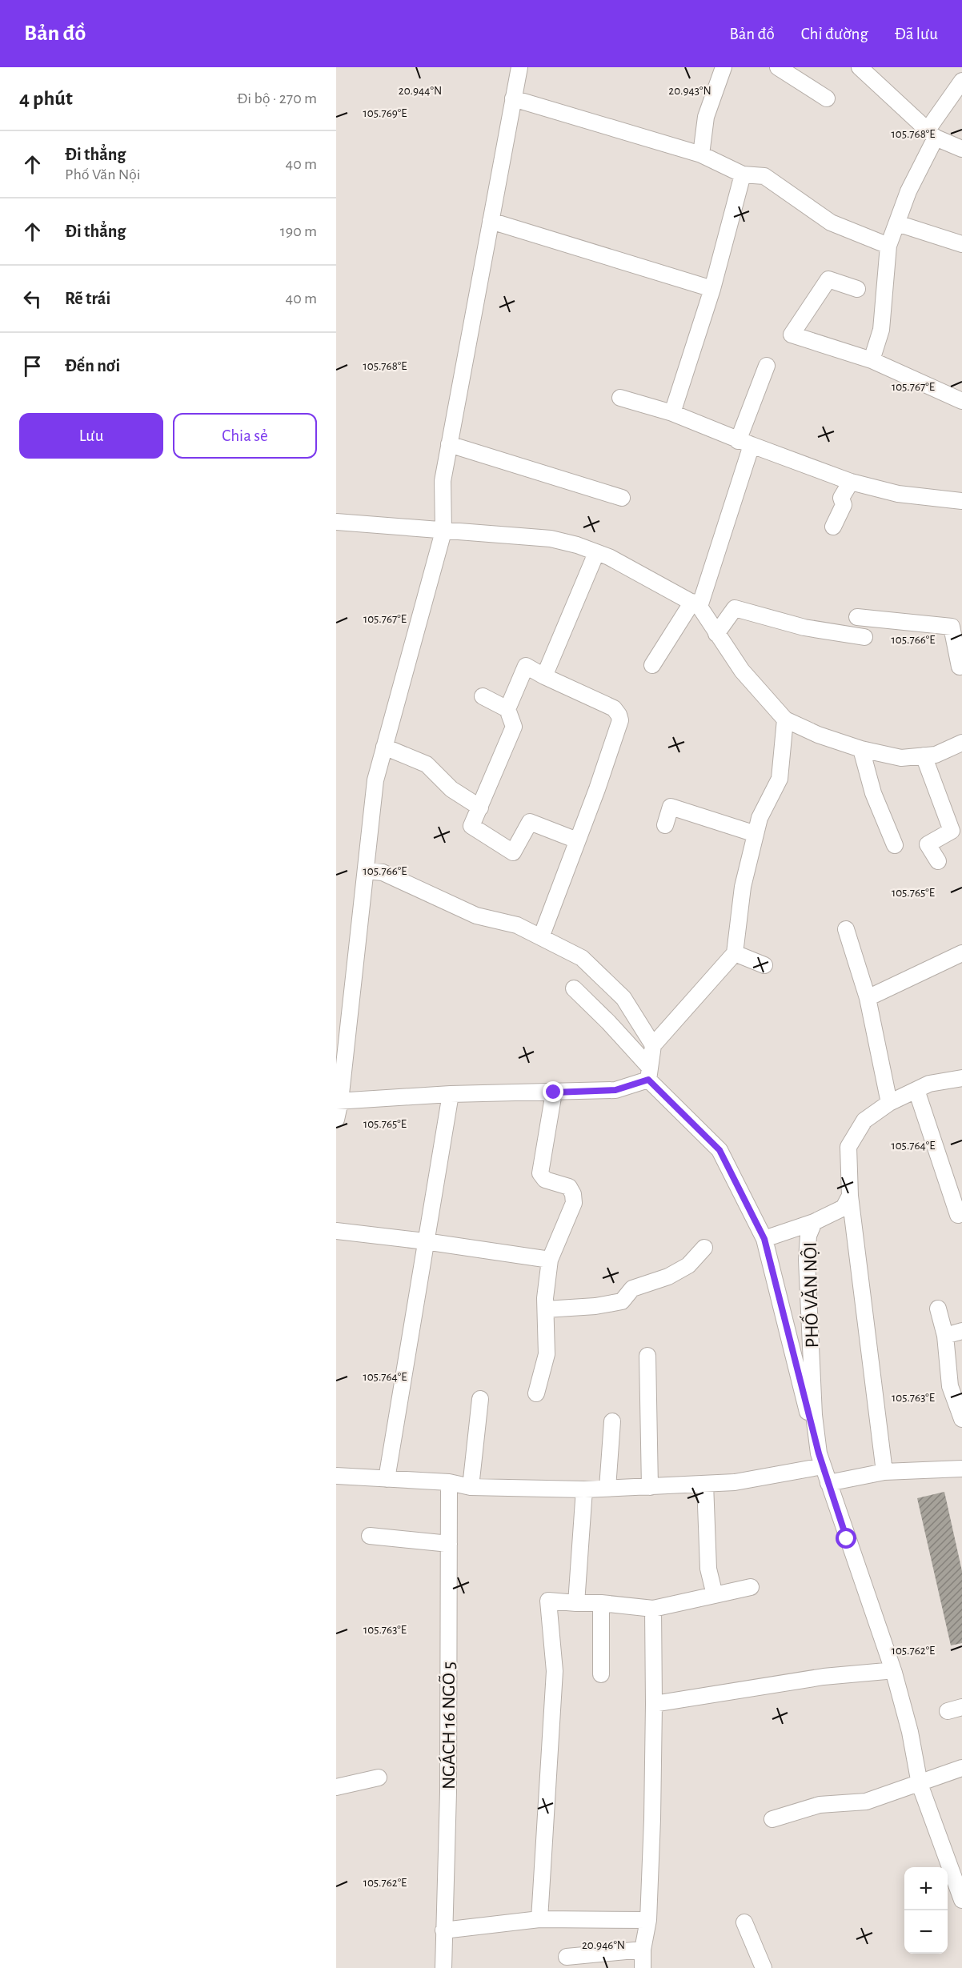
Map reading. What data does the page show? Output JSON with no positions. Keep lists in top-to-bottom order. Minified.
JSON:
{"streets":{"street":["PHỐ VĂN NỘI","NGÁCH 16 NGÕ 5"]},"page":{"header":"Bản đồ","nav":["Bản đồ","Chỉ đường","Đã lưu"],"heading":["4 phút","Đi bộ · 270 m"],"list":[["Đi thẳng","Phố Văn Nội","40 m"],["Đi thẳng","190 m"],["Rẽ trái","40 m"],"Đến nơi"],"buttons":["Lưu","Chia sẻ"],"map_buttons":["+","−"]},"coordinates":["20.944°N","20.943°N","105.769°E","105.768°E","105.767°E","105.766°E","105.765°E","105.764°E","105.763°E","105.762°E","20.946°N"]}
